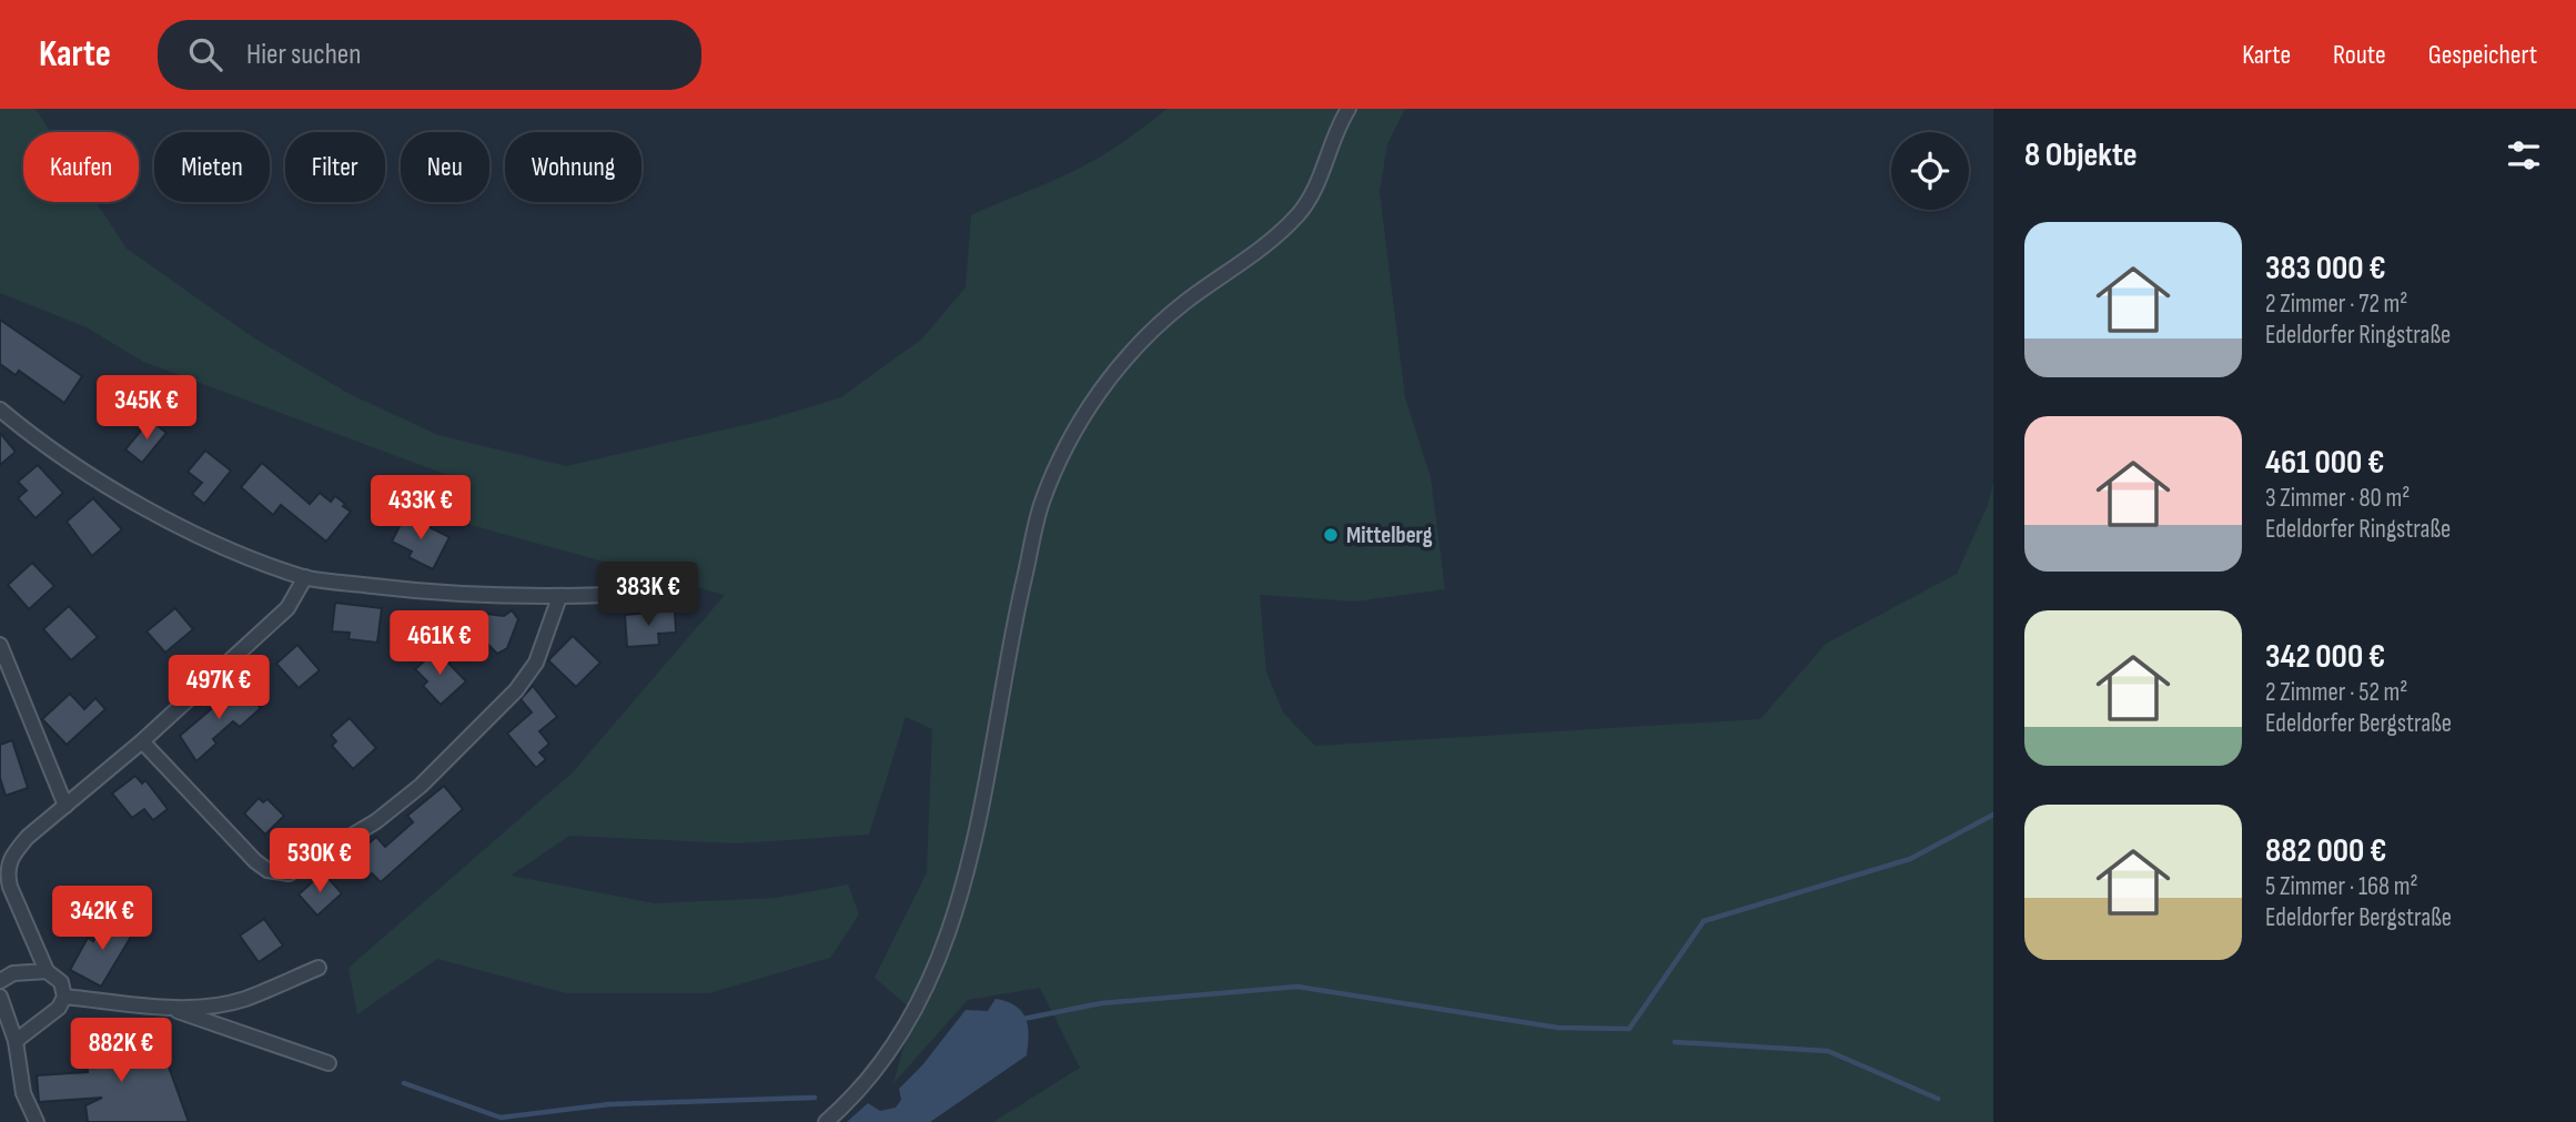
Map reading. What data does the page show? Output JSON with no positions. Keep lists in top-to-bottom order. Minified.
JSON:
{"places":["Mittelberg"],"page":{"header":"Karte","search":"Hier suchen","nav":["Karte","Route","Gespeichert"],"heading":"8 Objekte","chip":["Kaufen","Mieten","Filter","Neu","Wohnung"],"list":[{"name":"383 000 €","note":"2 Zimmer · 72 m² · Edeldorfer Ringstraße"},{"name":"461 000 €","note":"3 Zimmer · 80 m² · Edeldorfer Ringstraße"},{"name":"342 000 €","note":"2 Zimmer · 52 m² · Edeldorfer Bergstraße"},{"name":"882 000 €","note":"5 Zimmer · 168 m² · Edeldorfer Bergstraße"}],"price":["345K €","433K €","383K €","461K €","497K €","530K €","342K €","882K €"]}}
